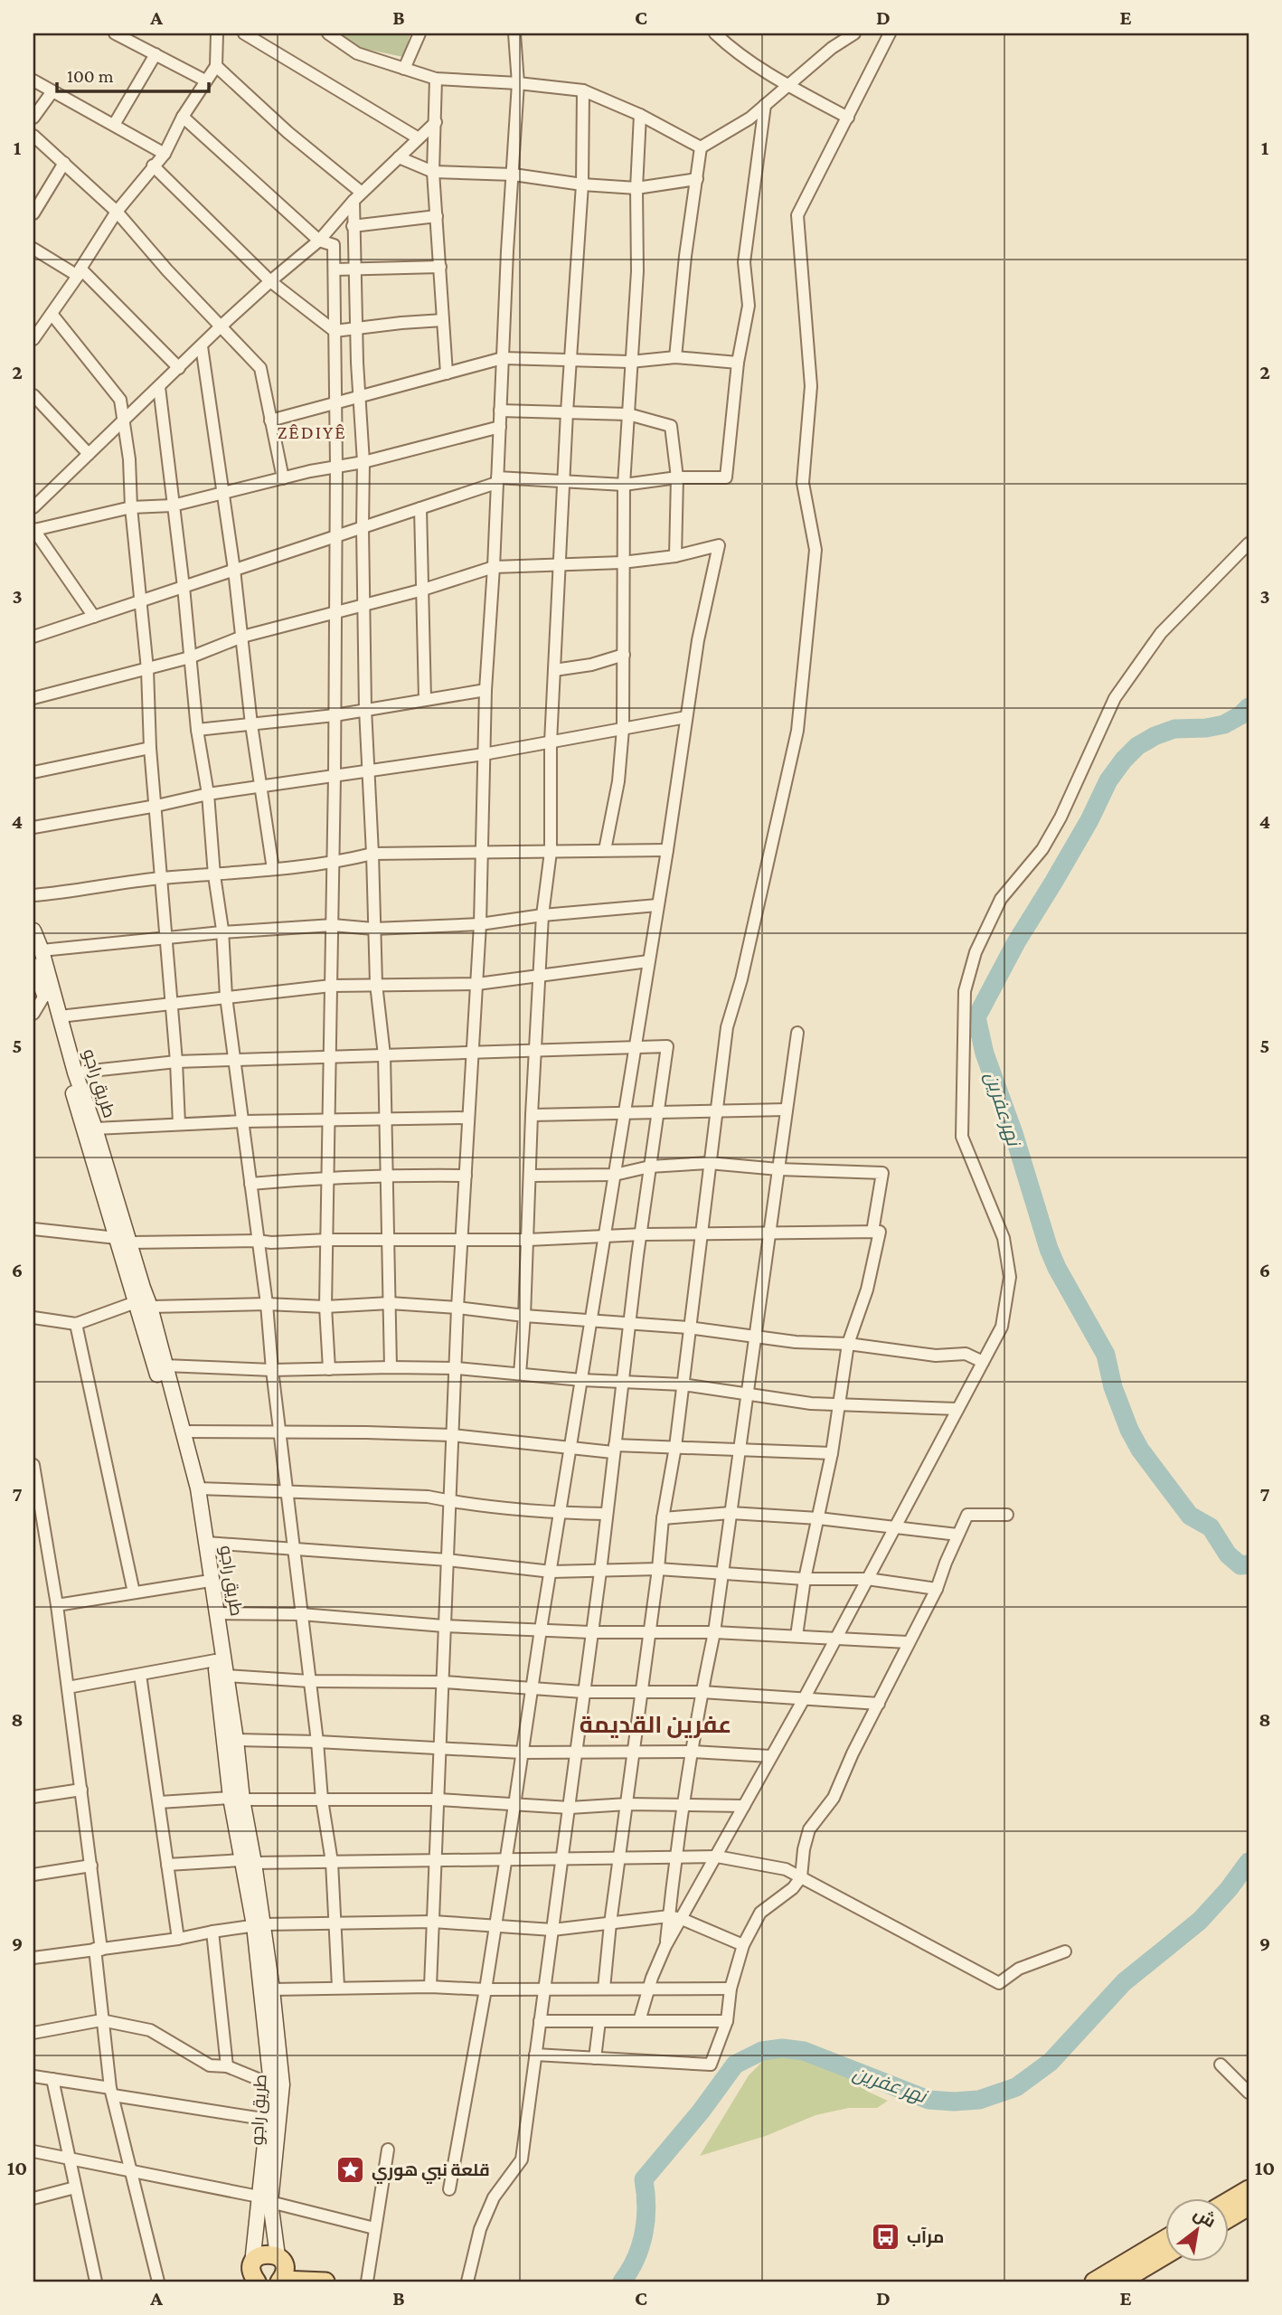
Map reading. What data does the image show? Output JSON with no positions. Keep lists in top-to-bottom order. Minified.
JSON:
{"streets":{"main road":["طريق راجو"]},"districts":["ZÊDIYÊ","عفرين القديمة"],"water":["نهر عفرين"],"places":{"place":["قلعة نبي هوري"],"bus stop":["مرآب"]},"scale_bar":"100 m","north":"top right","grid":{"columns":["A","B","C","D","E"],"rows":["1","2","3","4","5","6","7","8","9","10"]}}
